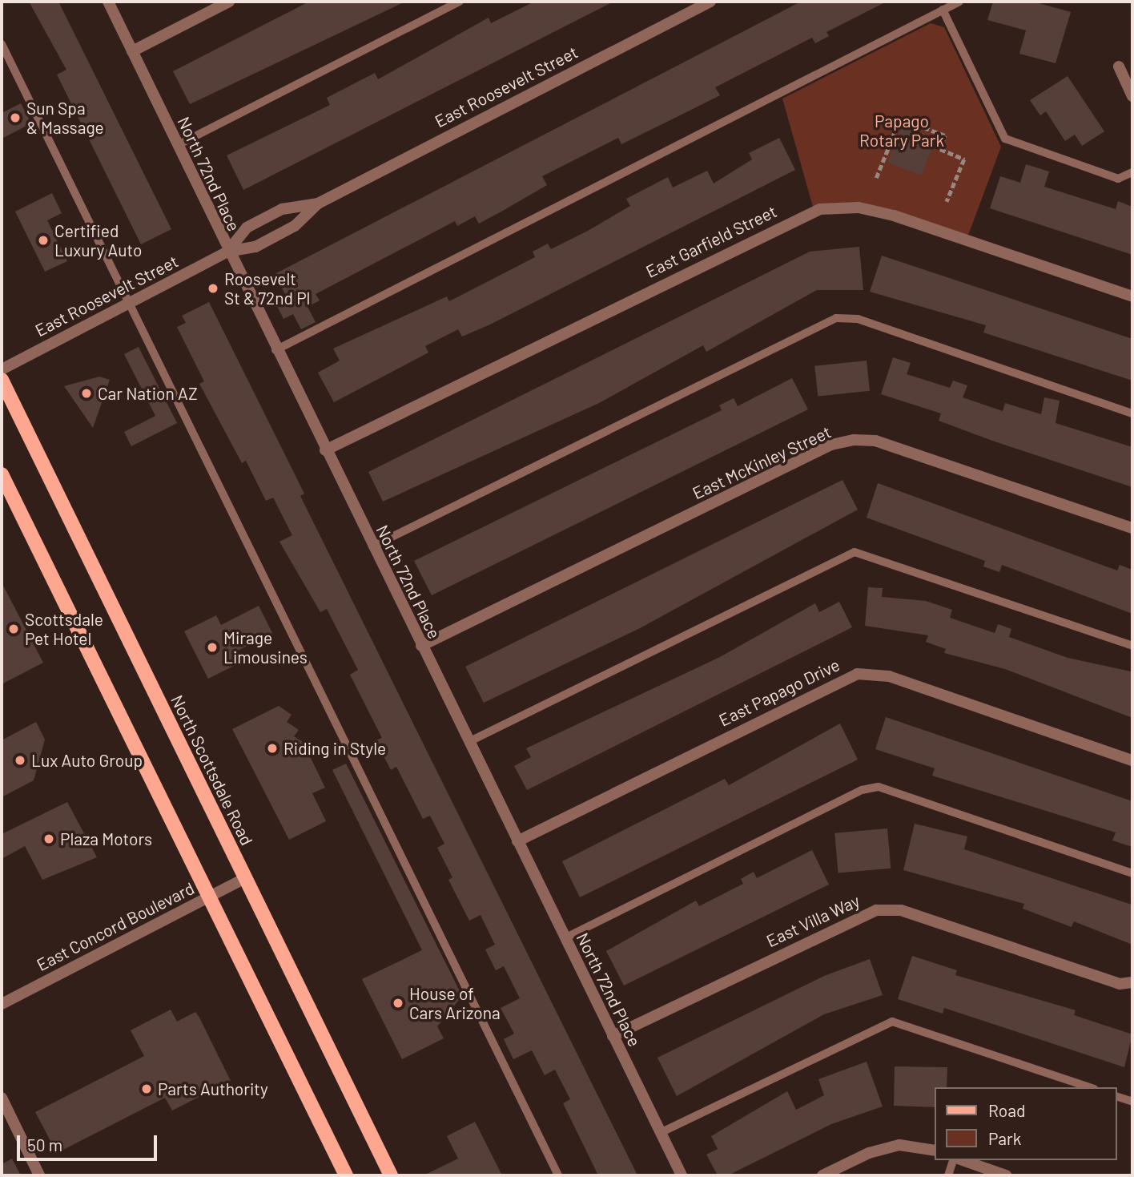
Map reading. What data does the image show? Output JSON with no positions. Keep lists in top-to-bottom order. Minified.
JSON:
{"streets":{"main road":["North Scottsdale Road"],"street":["East Roosevelt Street","North 72nd Place","East Garfield Street","East McKinley Street","East Papago Drive","East Villa Way","East Concord Boulevard"]},"crossings":[["East Roosevelt Street","North 72nd Place"],["North 72nd Place","East Garfield Street"],["North 72nd Place","East McKinley Street"],["North 72nd Place","East Papago Drive"],["North 72nd Place","East Villa Way"],["North Scottsdale Road","East Concord Boulevard"]],"parks":["Papago Rotary Park"],"places":["Sun Spa & Massage","Certified Luxury Auto","Roosevelt St & 72nd Pl","Car Nation AZ","Scottsdale Pet Hotel","Mirage Limousines","Riding in Style","Lux Auto Group","Plaza Motors","House of Cars Arizona","Parts Authority"],"legend":["Road","Park"],"scale_bar":"50 m"}
